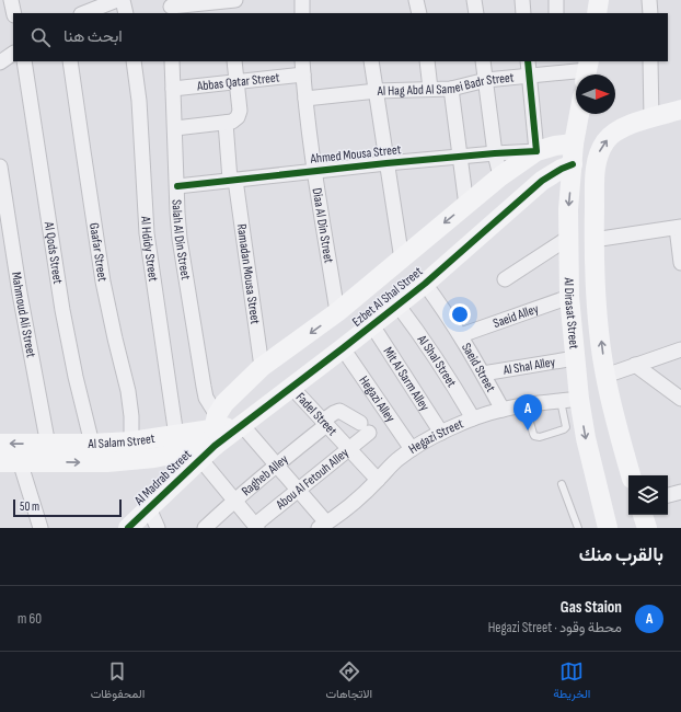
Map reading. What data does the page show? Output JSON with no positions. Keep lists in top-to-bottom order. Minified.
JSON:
{"streets":{"street":["Abbas Qatar Street","Al Hag Abd Al Samei Badr Street","Ahmed Mousa Street","Diaa Al Din Street","Salah Al Din Street","Al Hdidy Street","Gaafar Street","Al Qods Street","Ramadan Mousa Street","Ezbet Al Shal Street","Al Dirasat Street","Mahmoud Ali Street","Saeid Alley","Al Shal Street","Al Shal Alley","Saeid Street","Mit Al Sarm Alley","Hegazi Alley","Fadel Street","Hegazi Street","Al Salam Street","Ragheb Alley","Al Madrab Street","Abou Al Fetouh Alley"]},"crossings":[["Abbas Qatar Street","Diaa Al Din Street"],["Abbas Qatar Street","Salah Al Din Street"],["Al Hag Abd Al Samei Badr Street","Diaa Al Din Street"],["Ahmed Mousa Street","Diaa Al Din Street"],["Ahmed Mousa Street","Salah Al Din Street"],["Ahmed Mousa Street","Ramadan Mousa Street"],["Ahmed Mousa Street","Ezbet Al Shal Street"],["Diaa Al Din Street","Ezbet Al Shal Street"],["Salah Al Din Street","Ezbet Al Shal Street"],["Salah Al Din Street","Al Salam Street"],["Salah Al Din Street","Ragheb Alley"],["Salah Al Din Street","Al Madrab Street"],["Salah Al Din Street","Abou Al Fetouh Alley"],["Al Hdidy Street","Al Salam Street"],["Gaafar Street","Al Salam Street"],["Al Qods Street","Al Salam Street"],["Ramadan Mousa Street","Ezbet Al Shal Street"],["Ezbet Al Shal Street","Al Dirasat Street"],["Ezbet Al Shal Street","Al Shal Street"],["Ezbet Al Shal Street","Saeid Street"],["Ezbet Al Shal Street","Mit Al Sarm Alley"],["Ezbet Al Shal Street","Hegazi Alley"],["Ezbet Al Shal Street","Fadel Street"],["Ezbet Al Shal Street","Al Salam Street"],["Ezbet Al Shal Street","Al Madrab Street"],["Al Dirasat Street","Saeid Alley"],["Al Dirasat Street","Al Shal Alley"],["Al Dirasat Street","Hegazi Street"],["Mahmoud Ali Street","Al Salam Street"],["Saeid Alley","Saeid Street"],["Al Shal Street","Hegazi Street"],["Al Shal Alley","Saeid Street"],["Saeid Street","Hegazi Street"],["Mit Al Sarm Alley","Hegazi Street"],["Hegazi Alley","Hegazi Street"],["Fadel Street","Hegazi Street"],["Fadel Street","Ragheb Alley"],["Fadel Street","Abou Al Fetouh Alley"],["Al Salam Street","Al Madrab Street"],["Ragheb Alley","Abou Al Fetouh Alley"]],"scale_bar":"50 m","north":"right","page":{"search":"ابحث هنا","pins":"A","scale":"50 m","heading":"بالقرب منك","list":[{"mark":"A","name":"Gas Staion","note":"محطة وقود · Hegazi Street","value":"60 m"}],"nav":["الخريطة","الاتجاهات","المحفوظات"]}}
